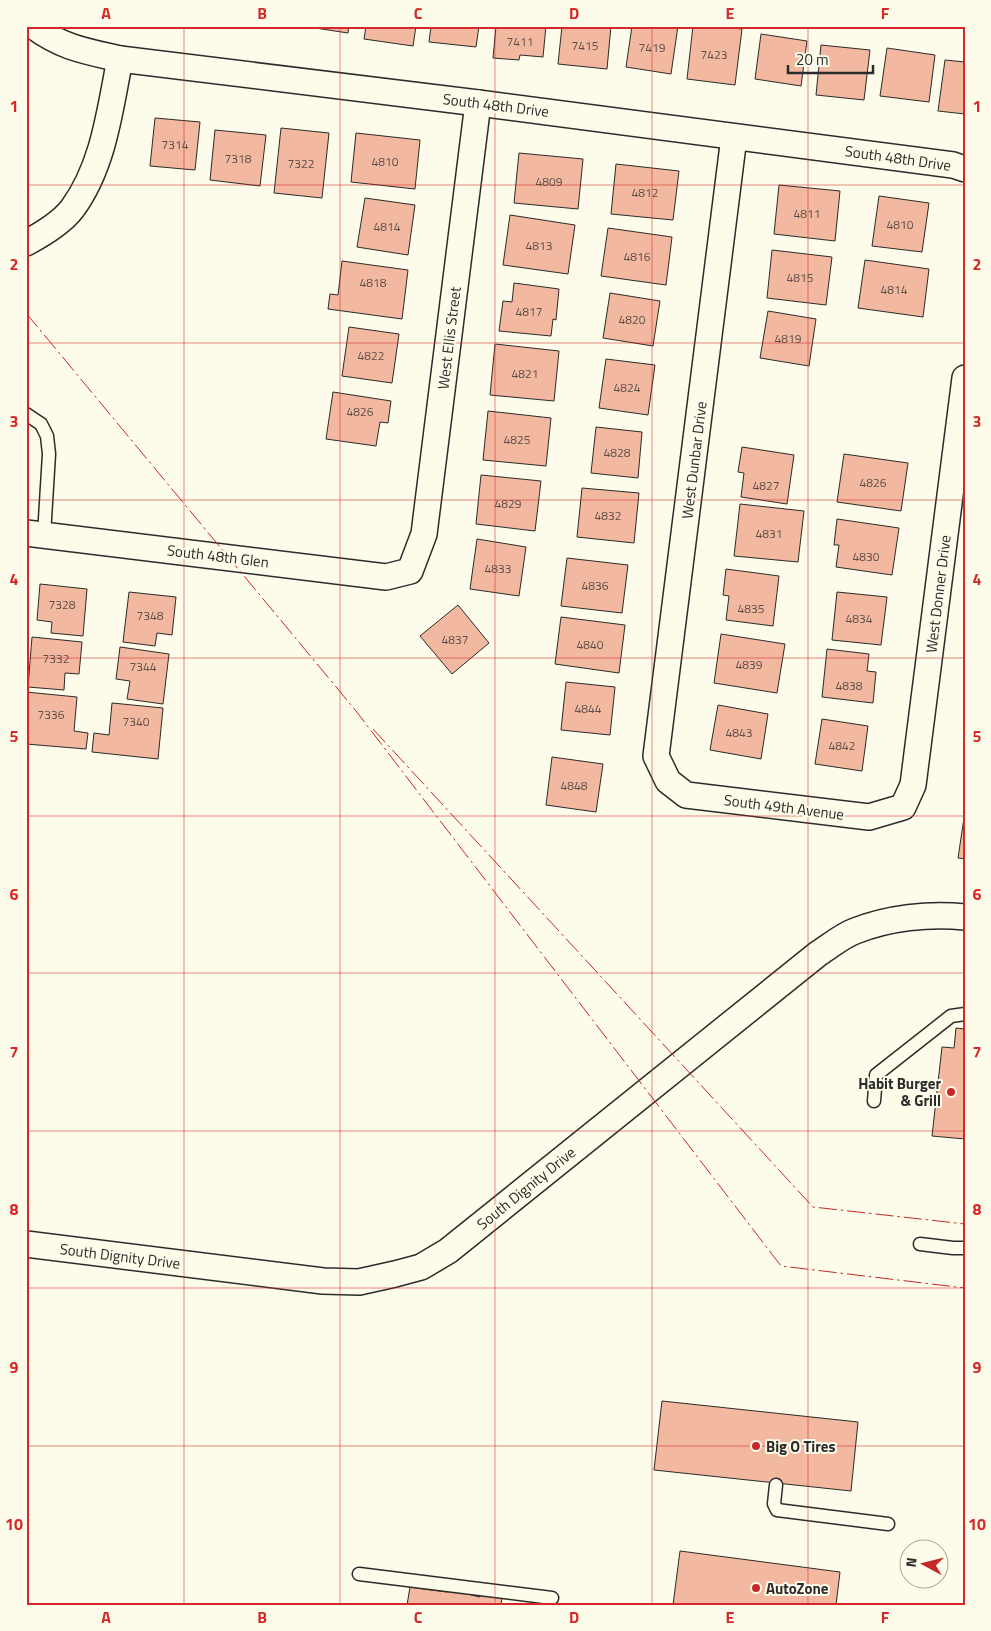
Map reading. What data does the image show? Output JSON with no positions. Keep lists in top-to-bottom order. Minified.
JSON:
{"streets":{"street":["South 48th Drive","West Ellis Street","West Dunbar Drive","South 48th Glen","West Donner Drive","South 49th Avenue","South Dignity Drive"]},"crossings":[["South 48th Drive","West Ellis Street"],["South 48th Drive","West Dunbar Drive"],["West Ellis Street","South 48th Glen"],["West Dunbar Drive","South 49th Avenue"],["West Donner Drive","South 49th Avenue"]],"places":["Habit Burger & Grill","Big O Tires","AutoZone"],"house_numbers":["7411","7415","7419","7423","7314","7318","4810","7322","4809","4812","4811","4810","4814","4813","4816","4815","4818","4814","4817","4820","4819","4822","4821","4824","4826","4825","4828","4826","4827","4829","4832","4831","4830","4833","4836","7328","4835","7348","4834","4837","4840","7332","4839","7344","4838","4844","7336","7340","4843","4842","4848"],"scale_bar":"20 m","north":"left","grid":{"columns":["A","B","C","D","E","F"],"rows":["1","2","3","4","5","6","7","8","9","10"]}}
